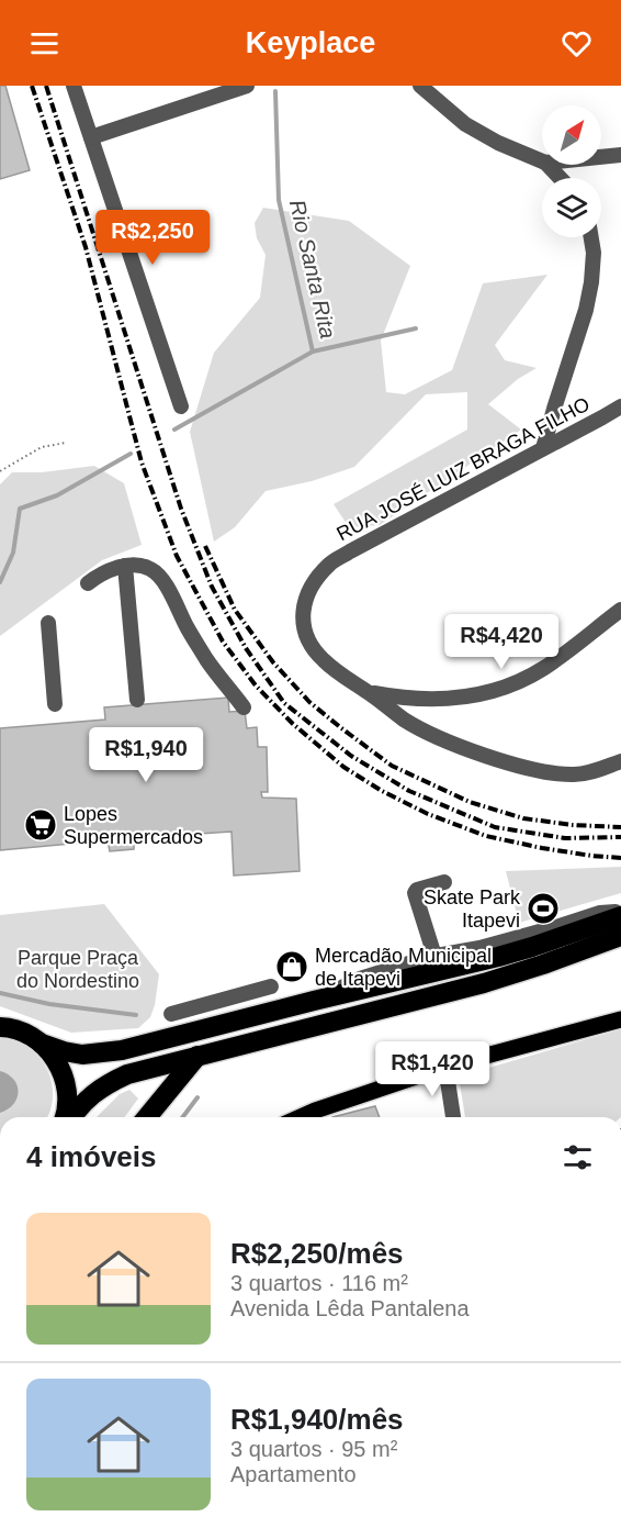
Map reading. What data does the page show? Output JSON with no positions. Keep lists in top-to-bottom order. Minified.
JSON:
{"streets":{"street":["RUA JOSÉ LUIZ BRAGA FILHO"]},"water":["Rio Santa Rita"],"parks":["Parque Praça do Nordestino"],"places":{"supermarket":["Lopes Supermercados"],"sports":["Skate Park Itapevi"],"shop":["Mercadão Municipal de Itapevi"]},"north":"top right","page":{"header":"Keyplace","price":["R$2,250","R$4,420","R$1,940","R$1,420"],"heading":"4 imóveis","list":[{"name":"R$2,250/mês","note":"3 quartos · 116 m² · Avenida Lêda Pantalena"},{"name":"R$1,940/mês","note":"3 quartos · 95 m² · Apartamento"}]}}
